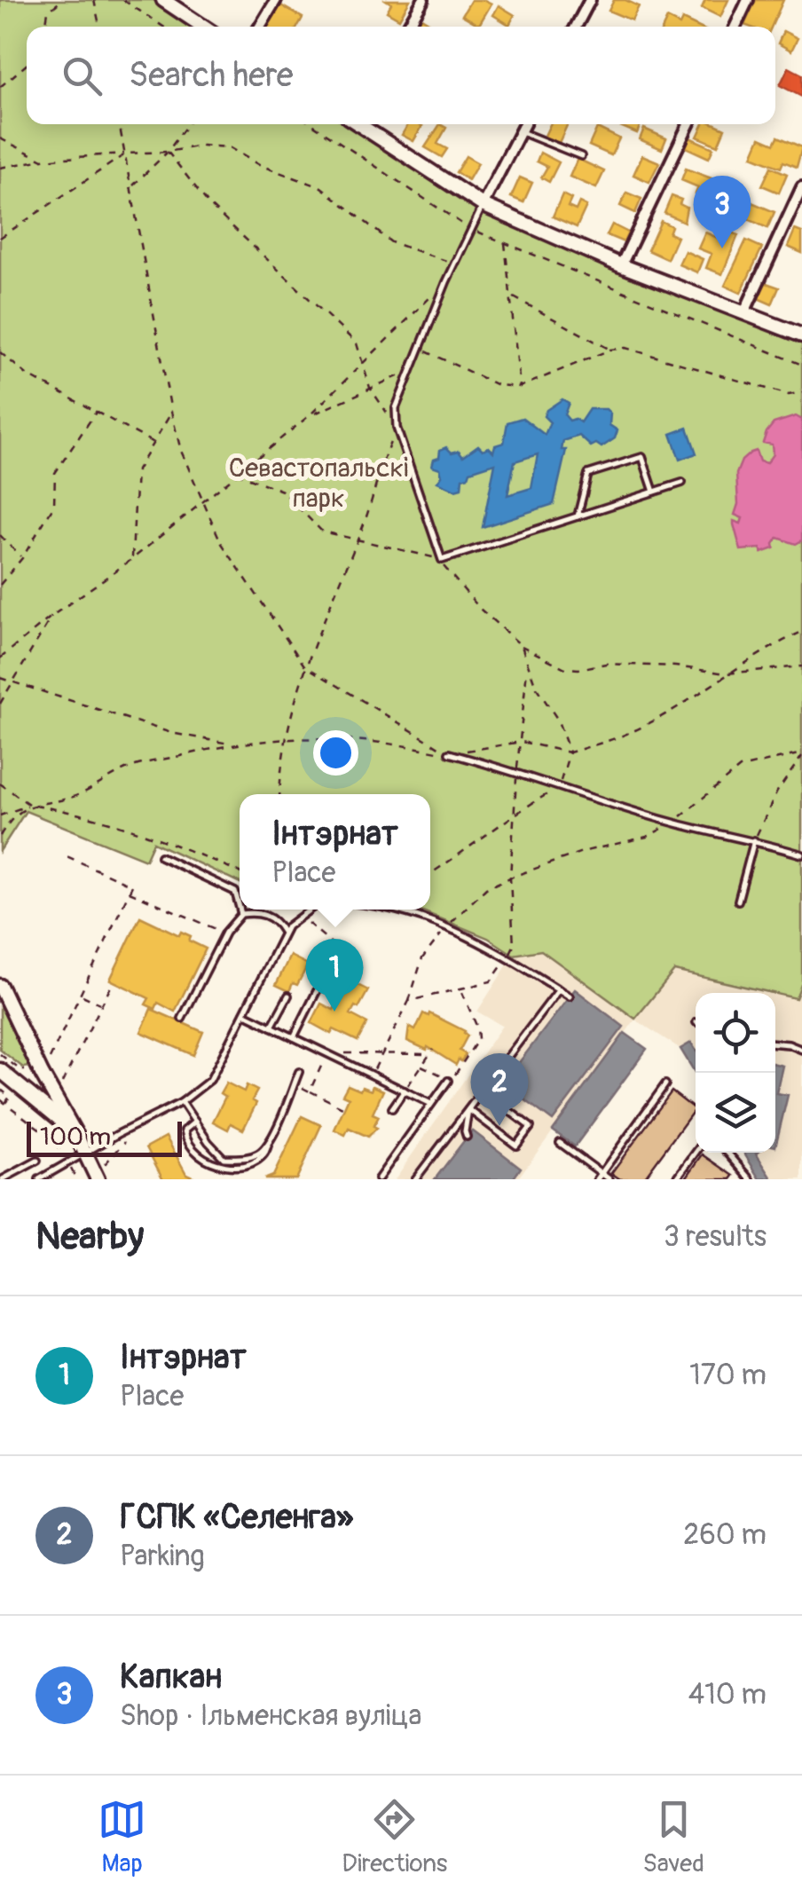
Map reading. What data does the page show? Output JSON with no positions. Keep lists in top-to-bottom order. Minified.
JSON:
{"parks":["Севастопальскі парк"],"scale_bar":"100 m","page":{"search":"Search here","pins":["3","1","2"],"popup":["Інтэрнат","Place"],"scale":"100 m","heading":["Nearby","3 results"],"list":[{"mark":"1","name":"Інтэрнат","note":"Place","value":"170 m"},{"mark":"2","name":"ГСПК «Селенга»","note":"Parking","value":"260 m"},{"mark":"3","name":"Капкан","note":"Shop · Ільменская вуліца","value":"410 m"}],"nav":["Map","Directions","Saved"]}}
